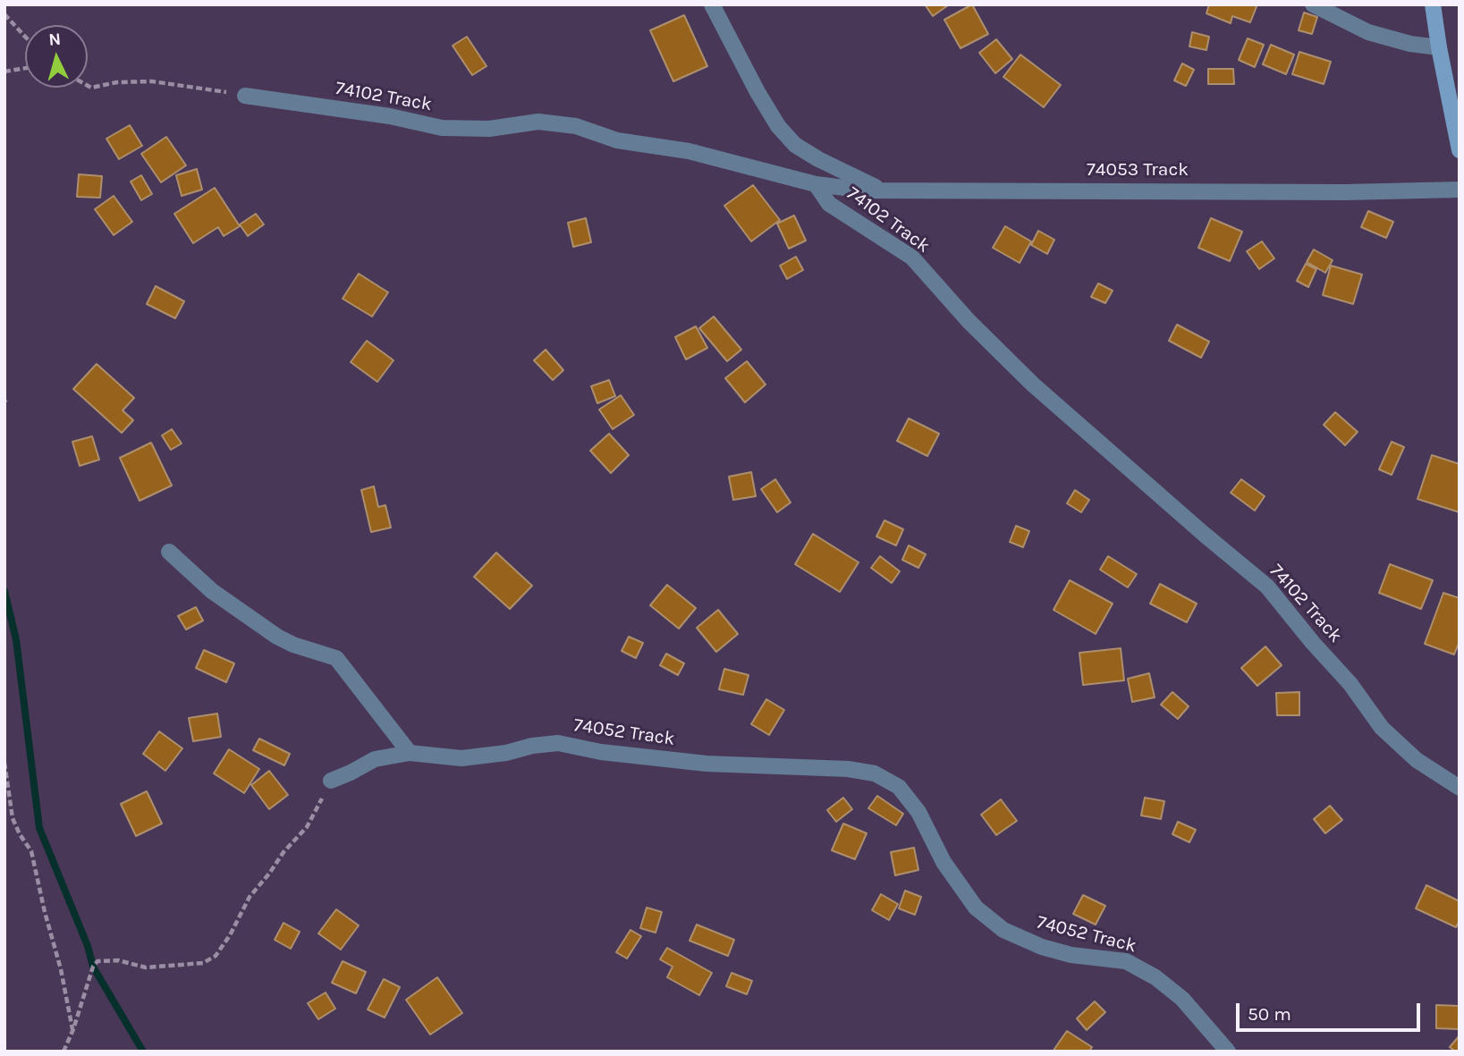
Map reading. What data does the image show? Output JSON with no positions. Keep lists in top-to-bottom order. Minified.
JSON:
{"streets":{"street":["74102 Track","74053 Track","74052 Track"]},"crossings":[["74102 Track","74053 Track"]],"scale_bar":"50 m","north":"top"}
